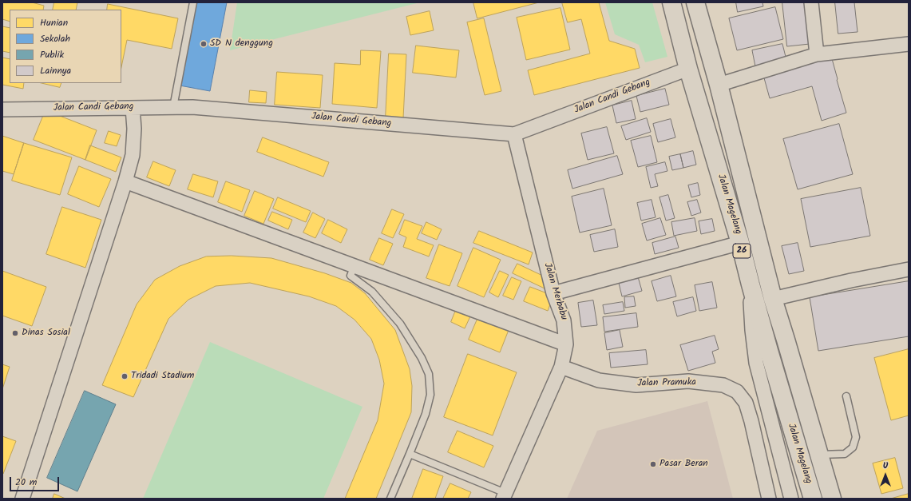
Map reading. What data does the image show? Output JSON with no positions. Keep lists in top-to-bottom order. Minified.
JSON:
{"streets":{"highway":["Jalan Magelang","26"],"street":["Jalan Candi Gebang","Jalan Merbabu","Jalan Pramuka"]},"crossings":[["Jalan Candi Gebang","Jalan Magelang"],["Jalan Candi Gebang","Jalan Merbabu"],["Jalan Merbabu","Jalan Pramuka"]],"places":["SD N denggung","Dinas Sosial","Tridadi Stadium","Pasar Beran"],"legend":["Hunian","Sekolah","Publik","Lainnya"],"scale_bar":"20 m","north":"top"}
